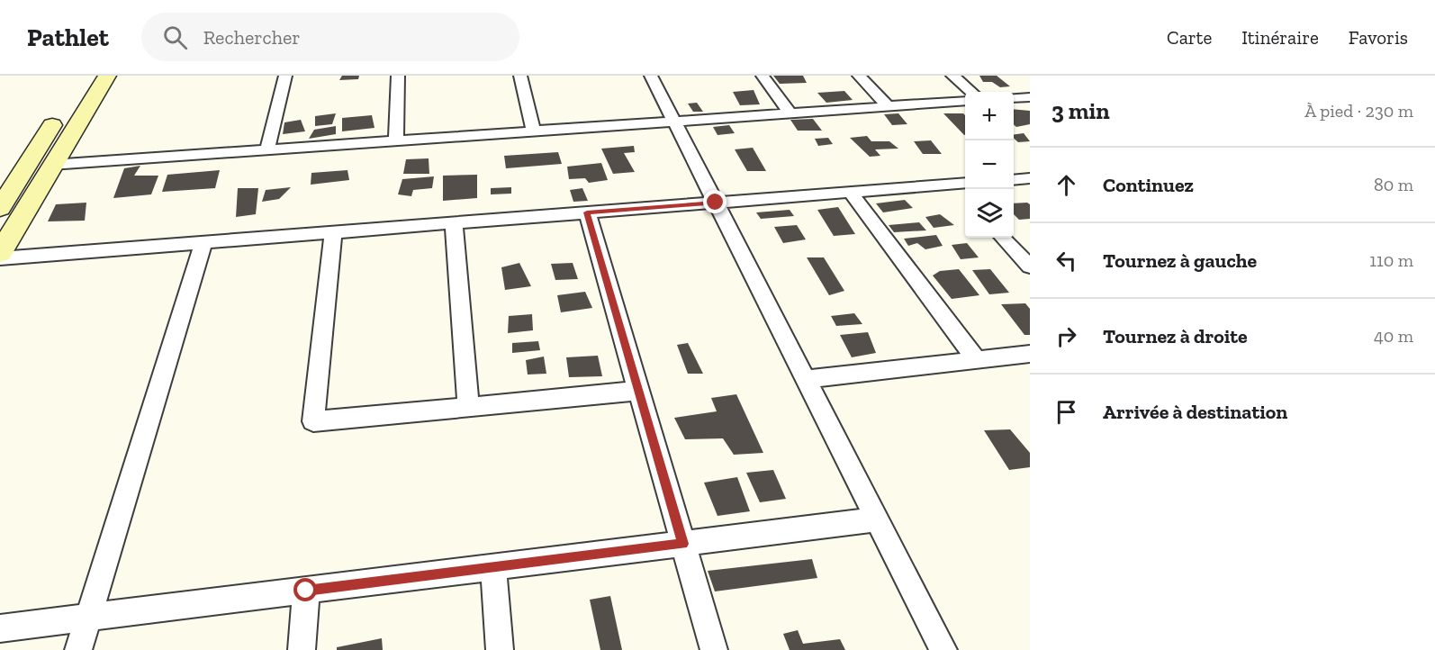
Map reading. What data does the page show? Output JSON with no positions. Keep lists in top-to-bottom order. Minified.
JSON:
{"page":{"header":"Pathlet","search":"Rechercher","nav":["Carte","Itinéraire","Favoris"],"heading":["3 min","À pied · 230 m"],"map_buttons":["+","−"],"list":[["Continuez","80 m"],["Tournez à gauche","110 m"],["Tournez à droite","40 m"],"Arrivée à destination"]}}
